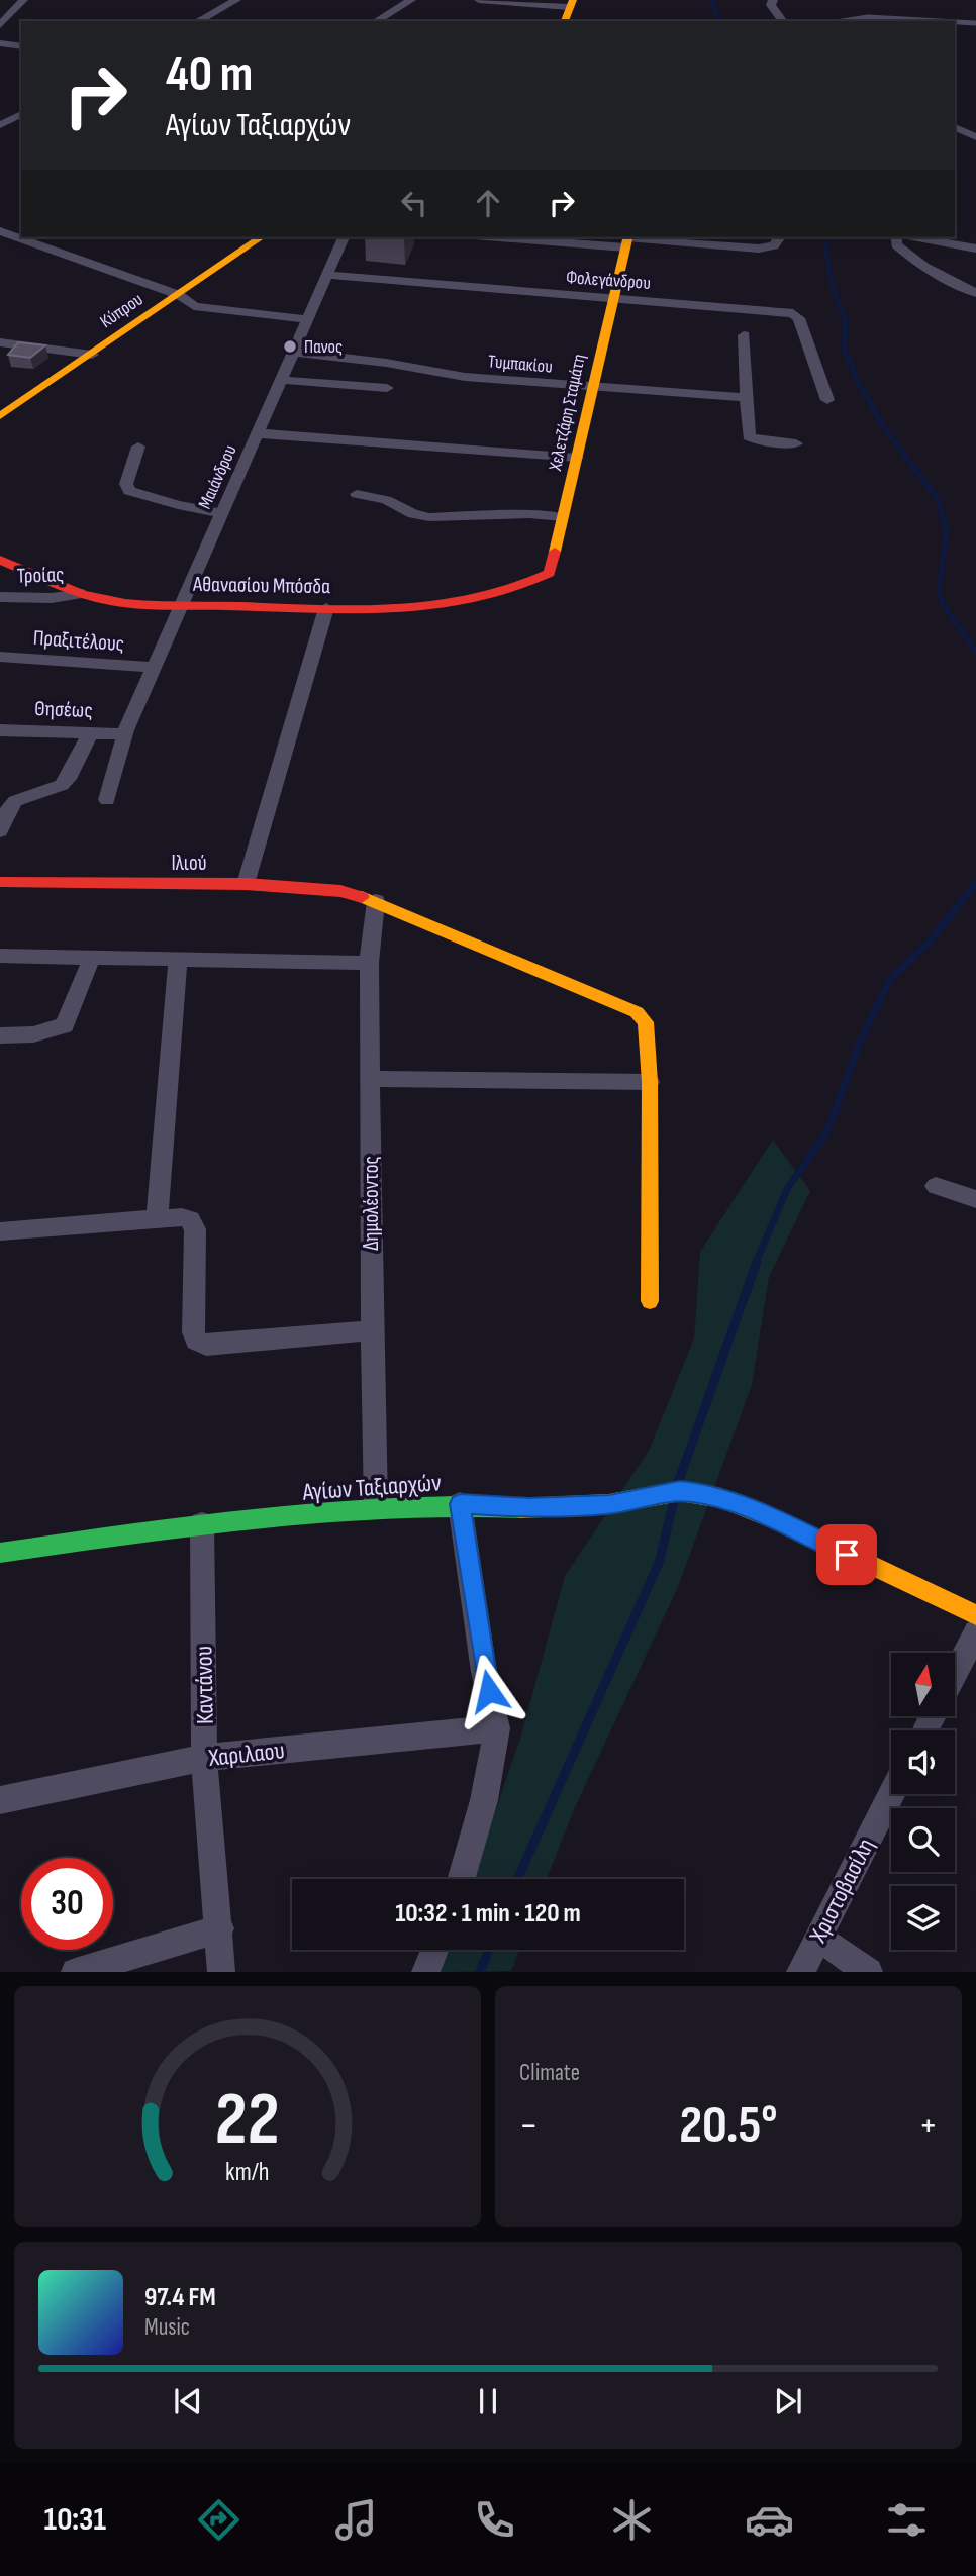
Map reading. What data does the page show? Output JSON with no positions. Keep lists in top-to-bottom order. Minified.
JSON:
{"streets":{"street":["Φολεγάνδρου","Κύπρου","Τυμπακίου","Χελετζάρη Σταμάτη","Μαιάνδρου","Τροίας","Αθανασίου Μπόσδα","Πραξιτέλους","Θησέως","Ιλιού","Δημολέοντος","Αγίων Ταξιαρχών","Καντάνου","Χαριλαου","Χριστοβασίλη"]},"crossings":[["Φολεγάνδρου","Χελετζάρη Σταμάτη"],["Φολεγάνδρου","Μαιάνδρου"],["Τυμπακίου","Χελετζάρη Σταμάτη"],["Τυμπακίου","Μαιάνδρου"],["Χελετζάρη Σταμάτη","Αθανασίου Μπόσδα"],["Μαιάνδρου","Αθανασίου Μπόσδα"],["Μαιάνδρου","Πραξιτέλους"],["Μαιάνδρου","Θησέως"],["Τροίας","Αθανασίου Μπόσδα"],["Ιλιού","Δημολέοντος"],["Δημολέοντος","Αγίων Ταξιαρχών"],["Αγίων Ταξιαρχών","Καντάνου"],["Καντάνου","Χαριλαου"]],"places":["Πανος"],"north":"top","page":{"turn":["40 m","Αγίων Ταξιαρχών"],"limit":"30","trip":"10:32 · 1 min · 120 m","tile":"Climate","heat":["−","20.5°","+"],"song":["97.4 FM","Music"],"tabs":"10:31","gauge":["22","km/h"]}}
